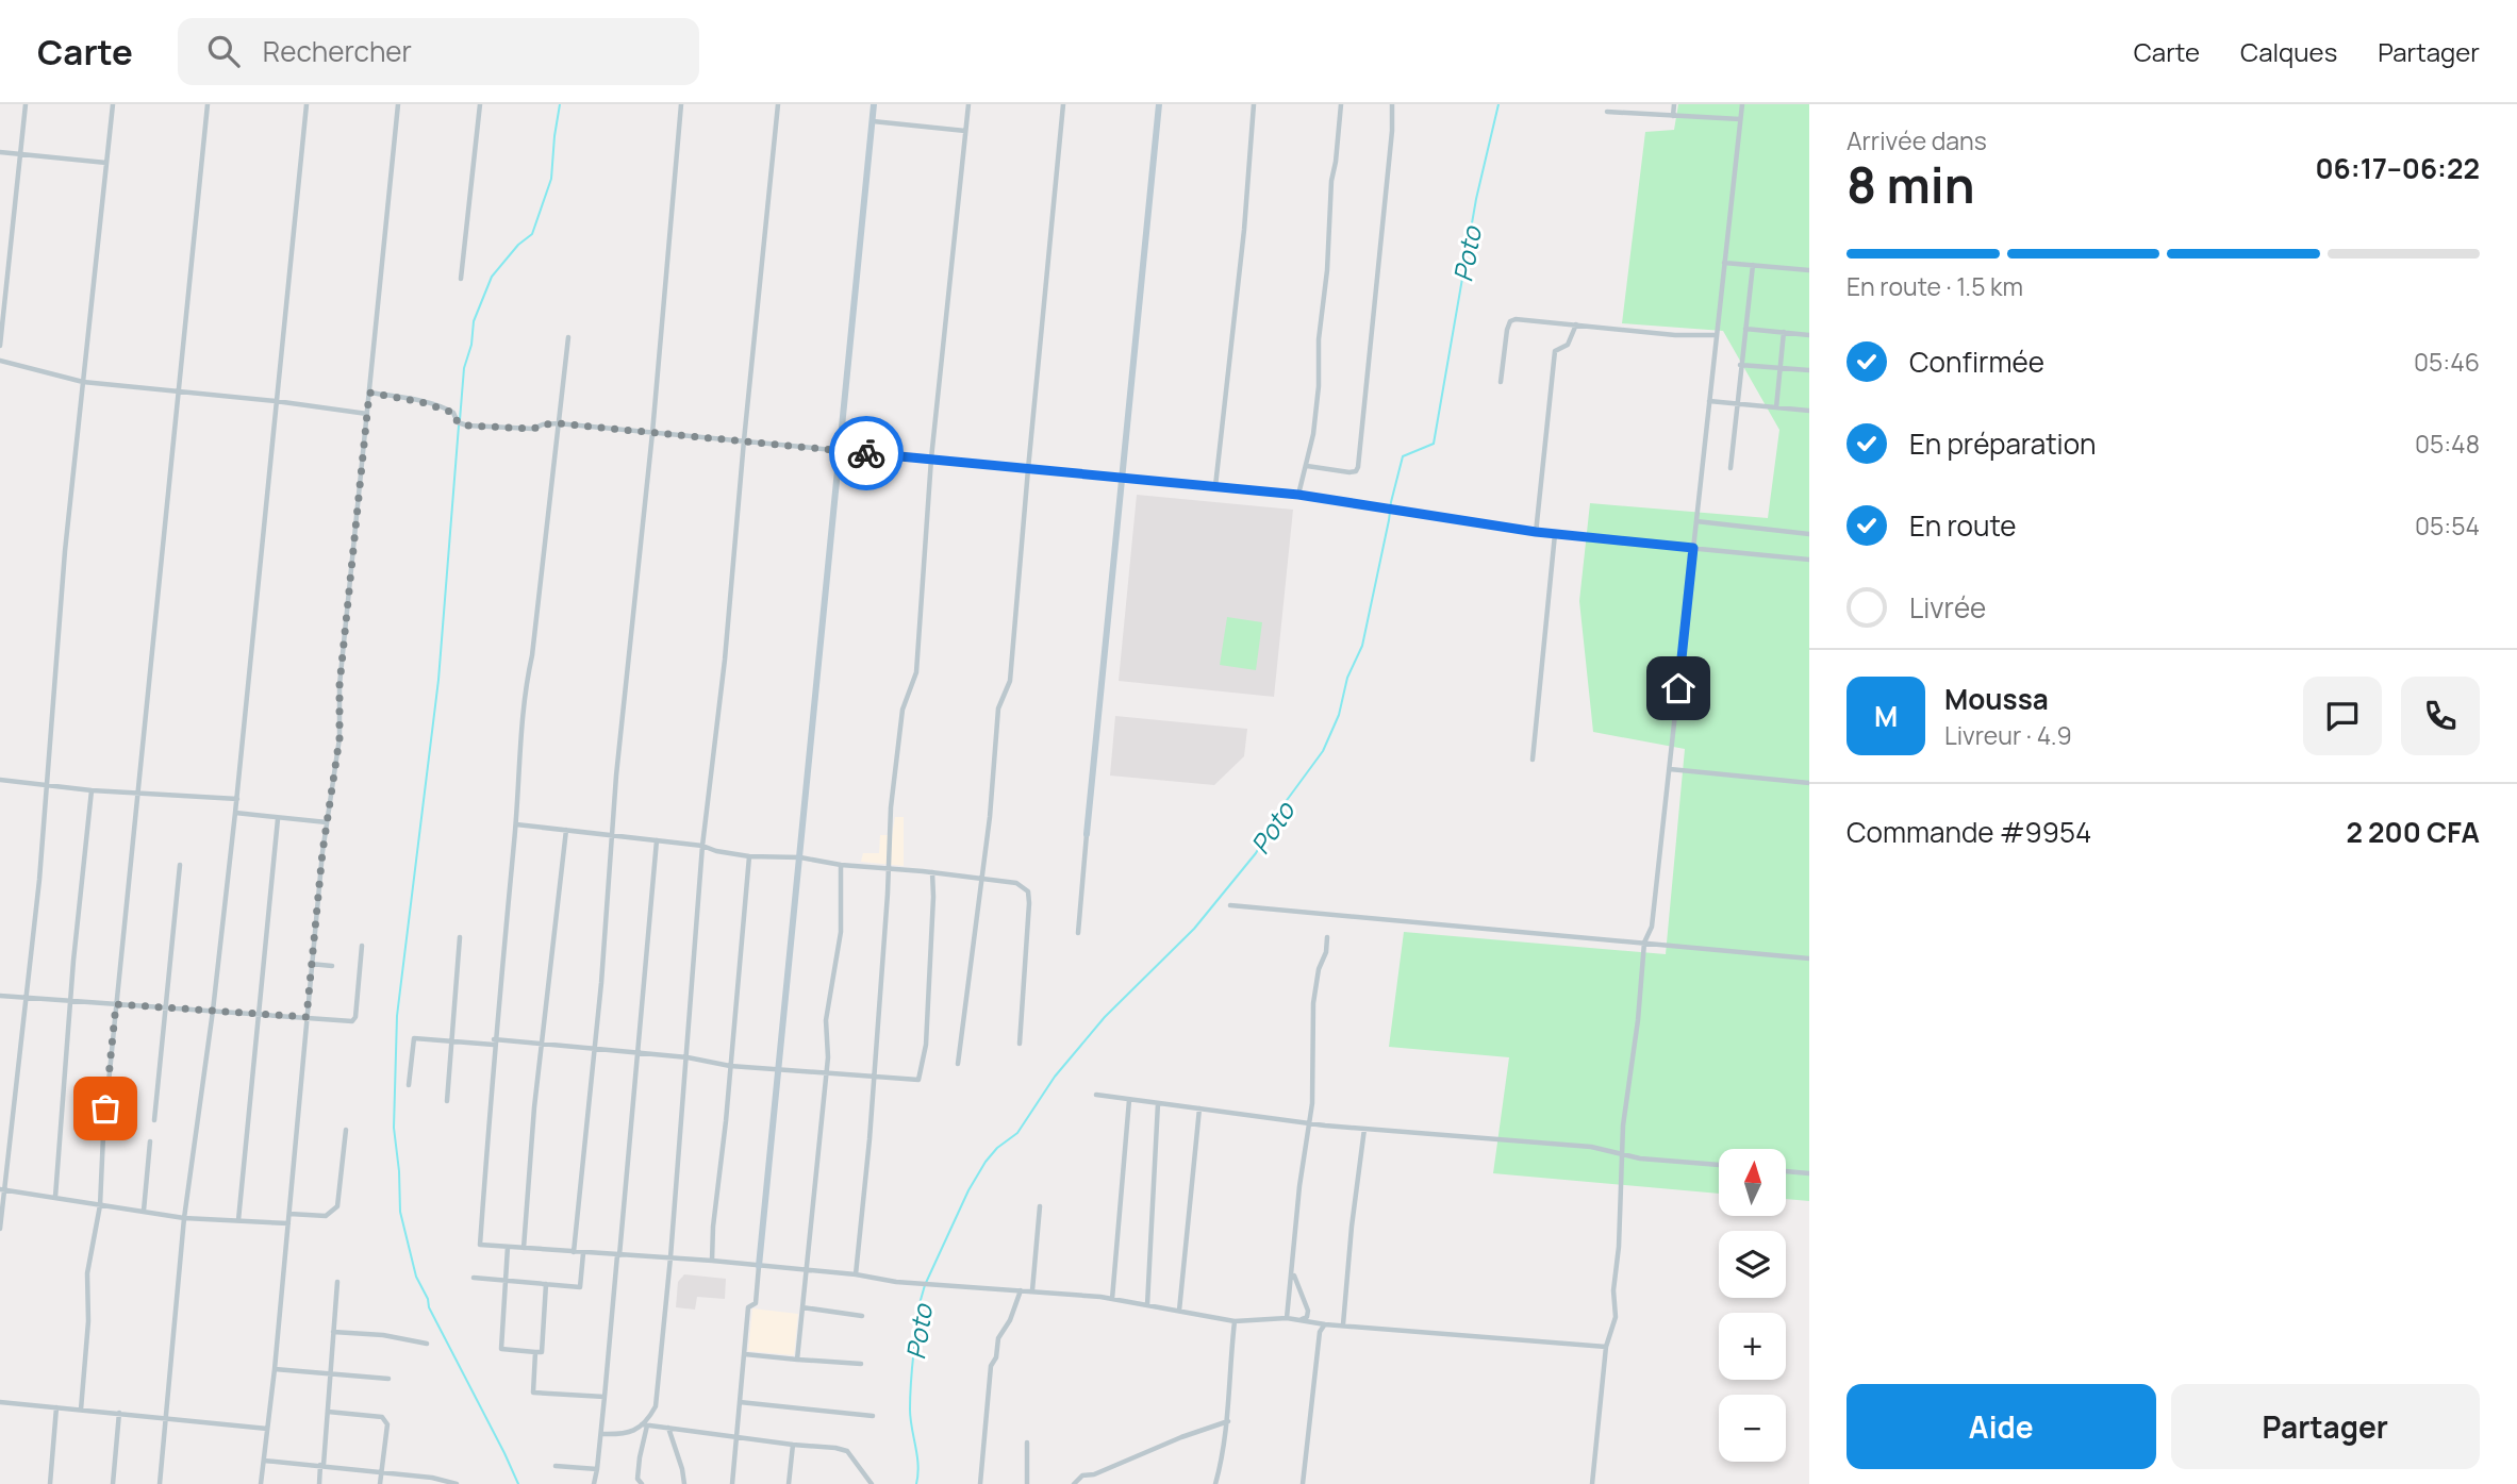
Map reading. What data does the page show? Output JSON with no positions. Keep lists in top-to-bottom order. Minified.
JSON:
{"water":["Poto"],"north":"top","page":{"header":"Carte","search":"Rechercher","nav":["Carte","Calques","Partager"],"heading":["8 min","Arrivée dans","06:17–06:22"],"panel":["Moussa","Livreur · 4.9","Commande #9954","2 200 CFA"],"bar":"En route · 1.5 km","list":[["Confirmée","05:46"],["En préparation","05:48"],["En route","05:54"],"Livrée"],"round":"M","map_buttons":["+","−"],"buttons":["Aide","Partager"]}}
